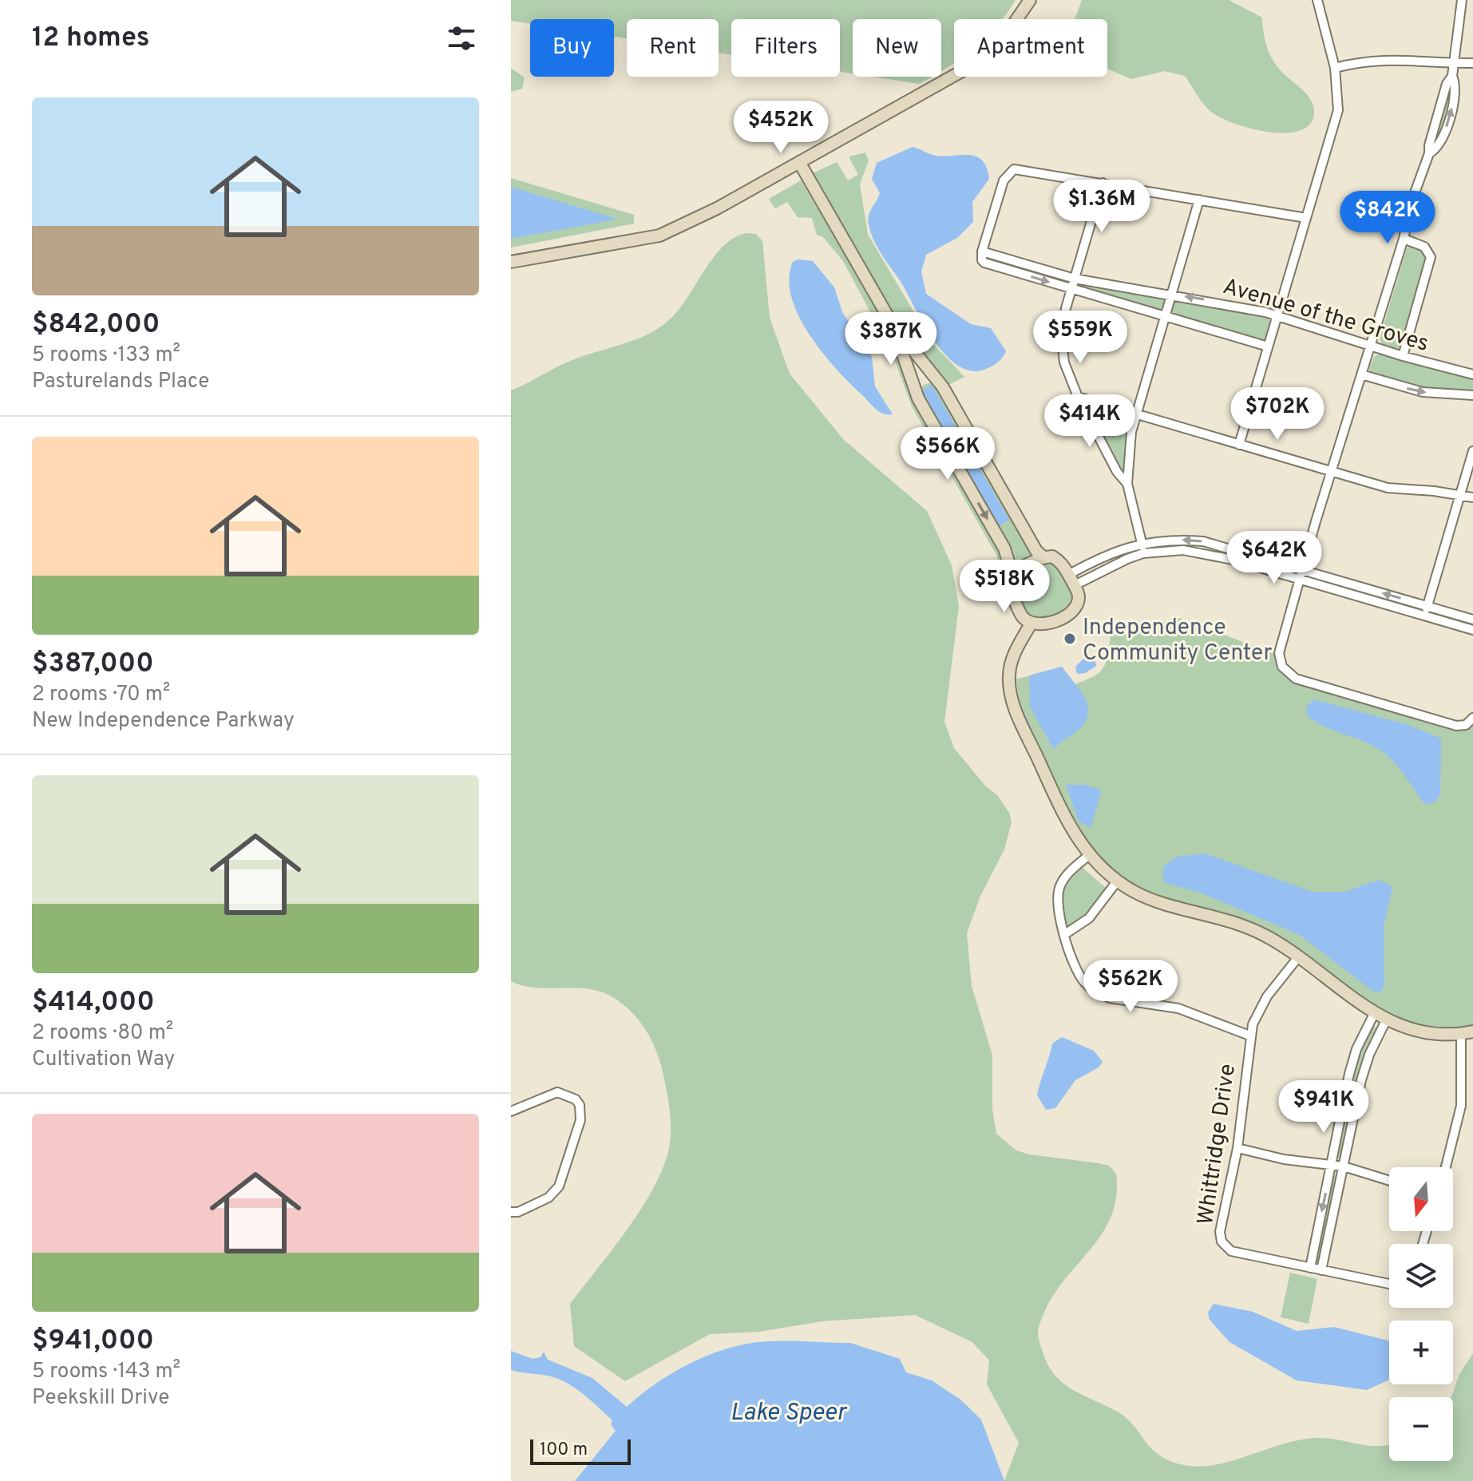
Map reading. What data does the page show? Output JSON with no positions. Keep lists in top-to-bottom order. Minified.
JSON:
{"streets":{"street":["Avenue of the Groves","Whittridge Drive"]},"water":["Lake Speer"],"places":["Independence Community Center"],"scale_bar":"100 m","north":"bottom","page":{"heading":"12 homes","chip":["Buy","Rent","Filters","New","Apartment"],"list":[{"name":"$842,000","note":"5 rooms · 133 m² · Pasturelands Place"},{"name":"$387,000","note":"2 rooms · 70 m² · New Independence Parkway"},{"name":"$414,000","note":"2 rooms · 80 m² · Cultivation Way"},{"name":"$941,000","note":"5 rooms · 143 m² · Peekskill Drive"}],"price":["$452K","$1.36M","$842K","$559K","$387K","$702K","$414K","$566K","$642K","$518K","$562K","$941K"],"map_buttons":["+","−"],"scale":"100 m"}}
